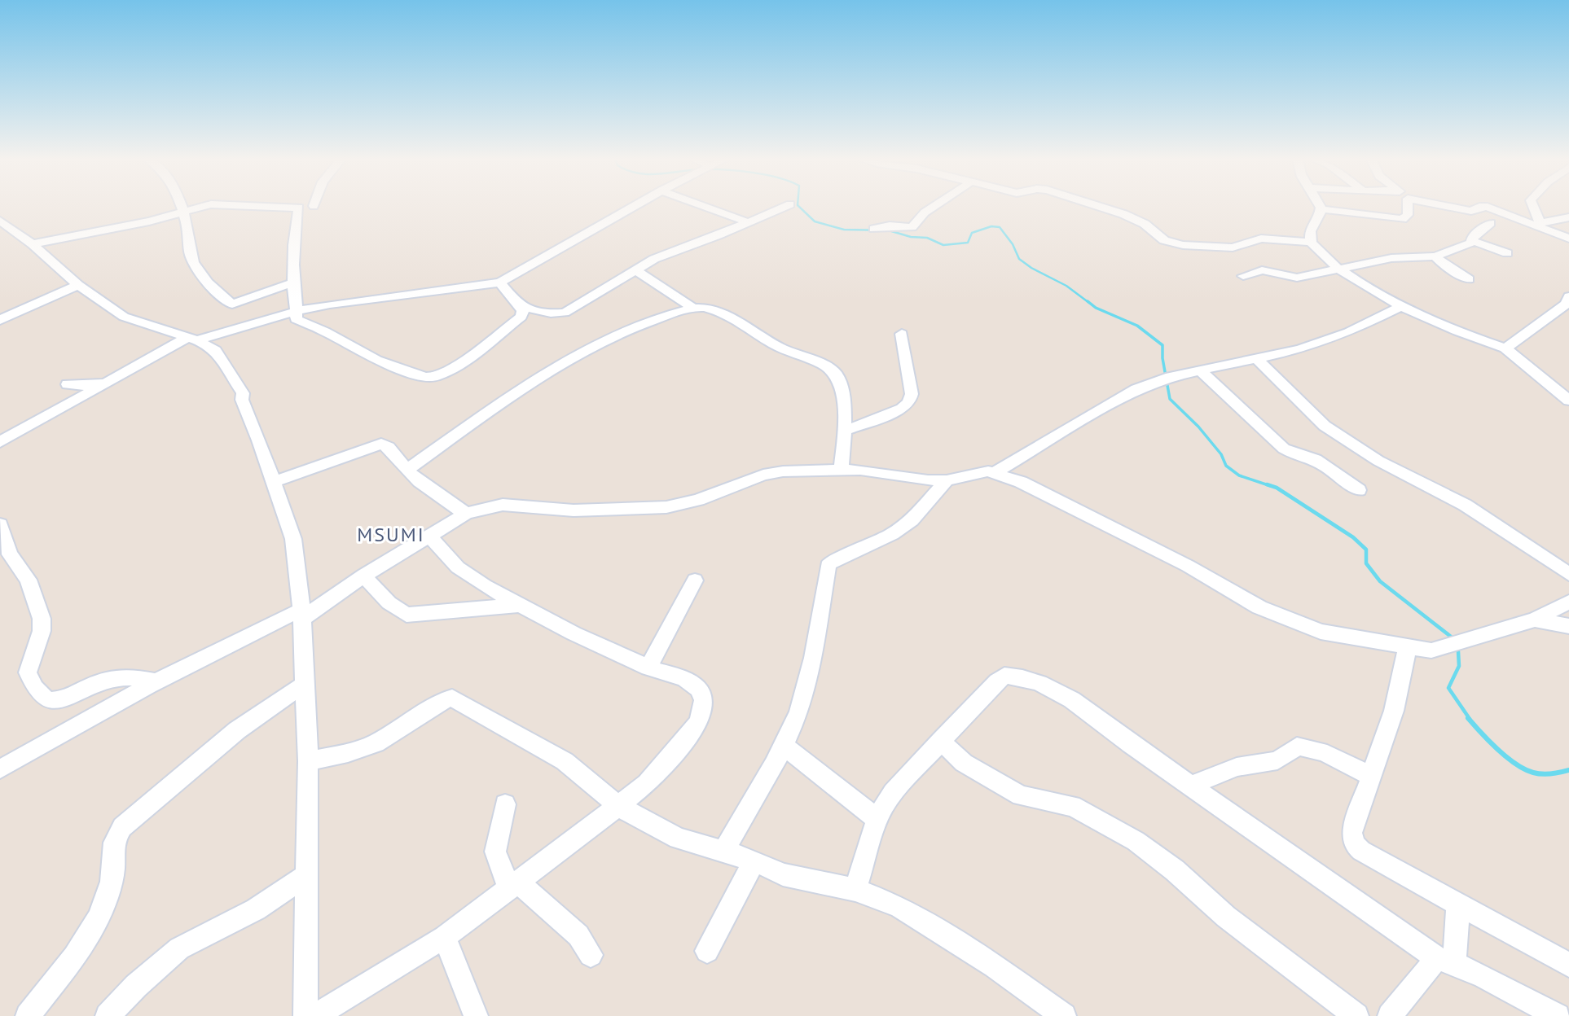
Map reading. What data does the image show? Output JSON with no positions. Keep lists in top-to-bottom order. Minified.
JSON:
{"districts":["MSUMI"]}
